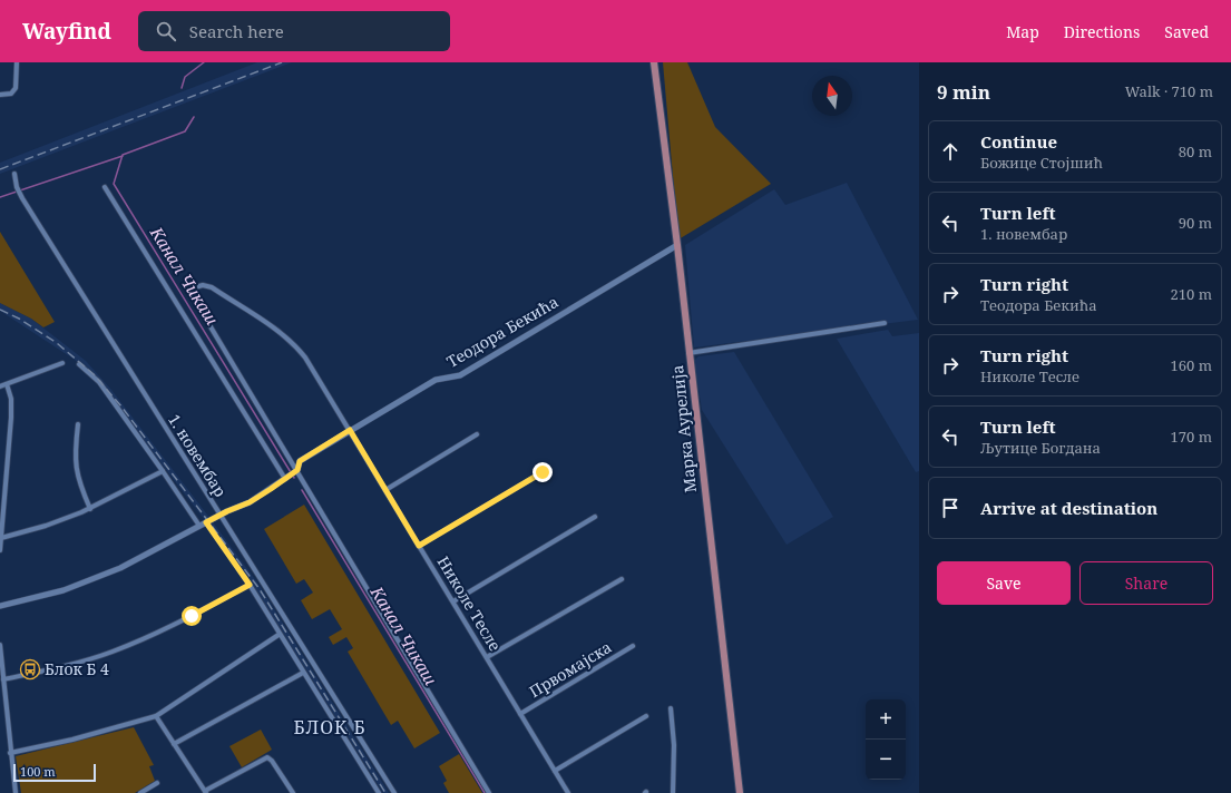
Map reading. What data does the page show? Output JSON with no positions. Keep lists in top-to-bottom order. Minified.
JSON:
{"streets":{"main road":["Марка Аурелија"],"street":["Теодора Бекића","1. новембар","Николе Тесле","Првомајска"]},"crossings":[["Теодора Бекића","Марка Аурелија"],["Теодора Бекића","1. новембар"],["Теодора Бекића","Николе Тесле"],["Николе Тесле","Првомајска"]],"districts":["БЛОК Б"],"water":["Канал Чикаш"],"places":{"bus stop":["Блок Б 4"]},"scale_bar":"100 m","north":"top","page":{"header":"Wayfind","search":"Search here","nav":["Map","Directions","Saved"],"heading":["9 min","Walk · 710 m"],"list":[["Continue","Божице Стојшић","80 m"],["Turn left","1. новембар","90 m"],["Turn right","Теодора Бекића","210 m"],["Turn right","Николе Тесле","160 m"],["Turn left","Љутице Богдана","170 m"],"Arrive at destination"],"buttons":["Save","Share"],"map_buttons":["+","−"],"scale":"100 m"}}
